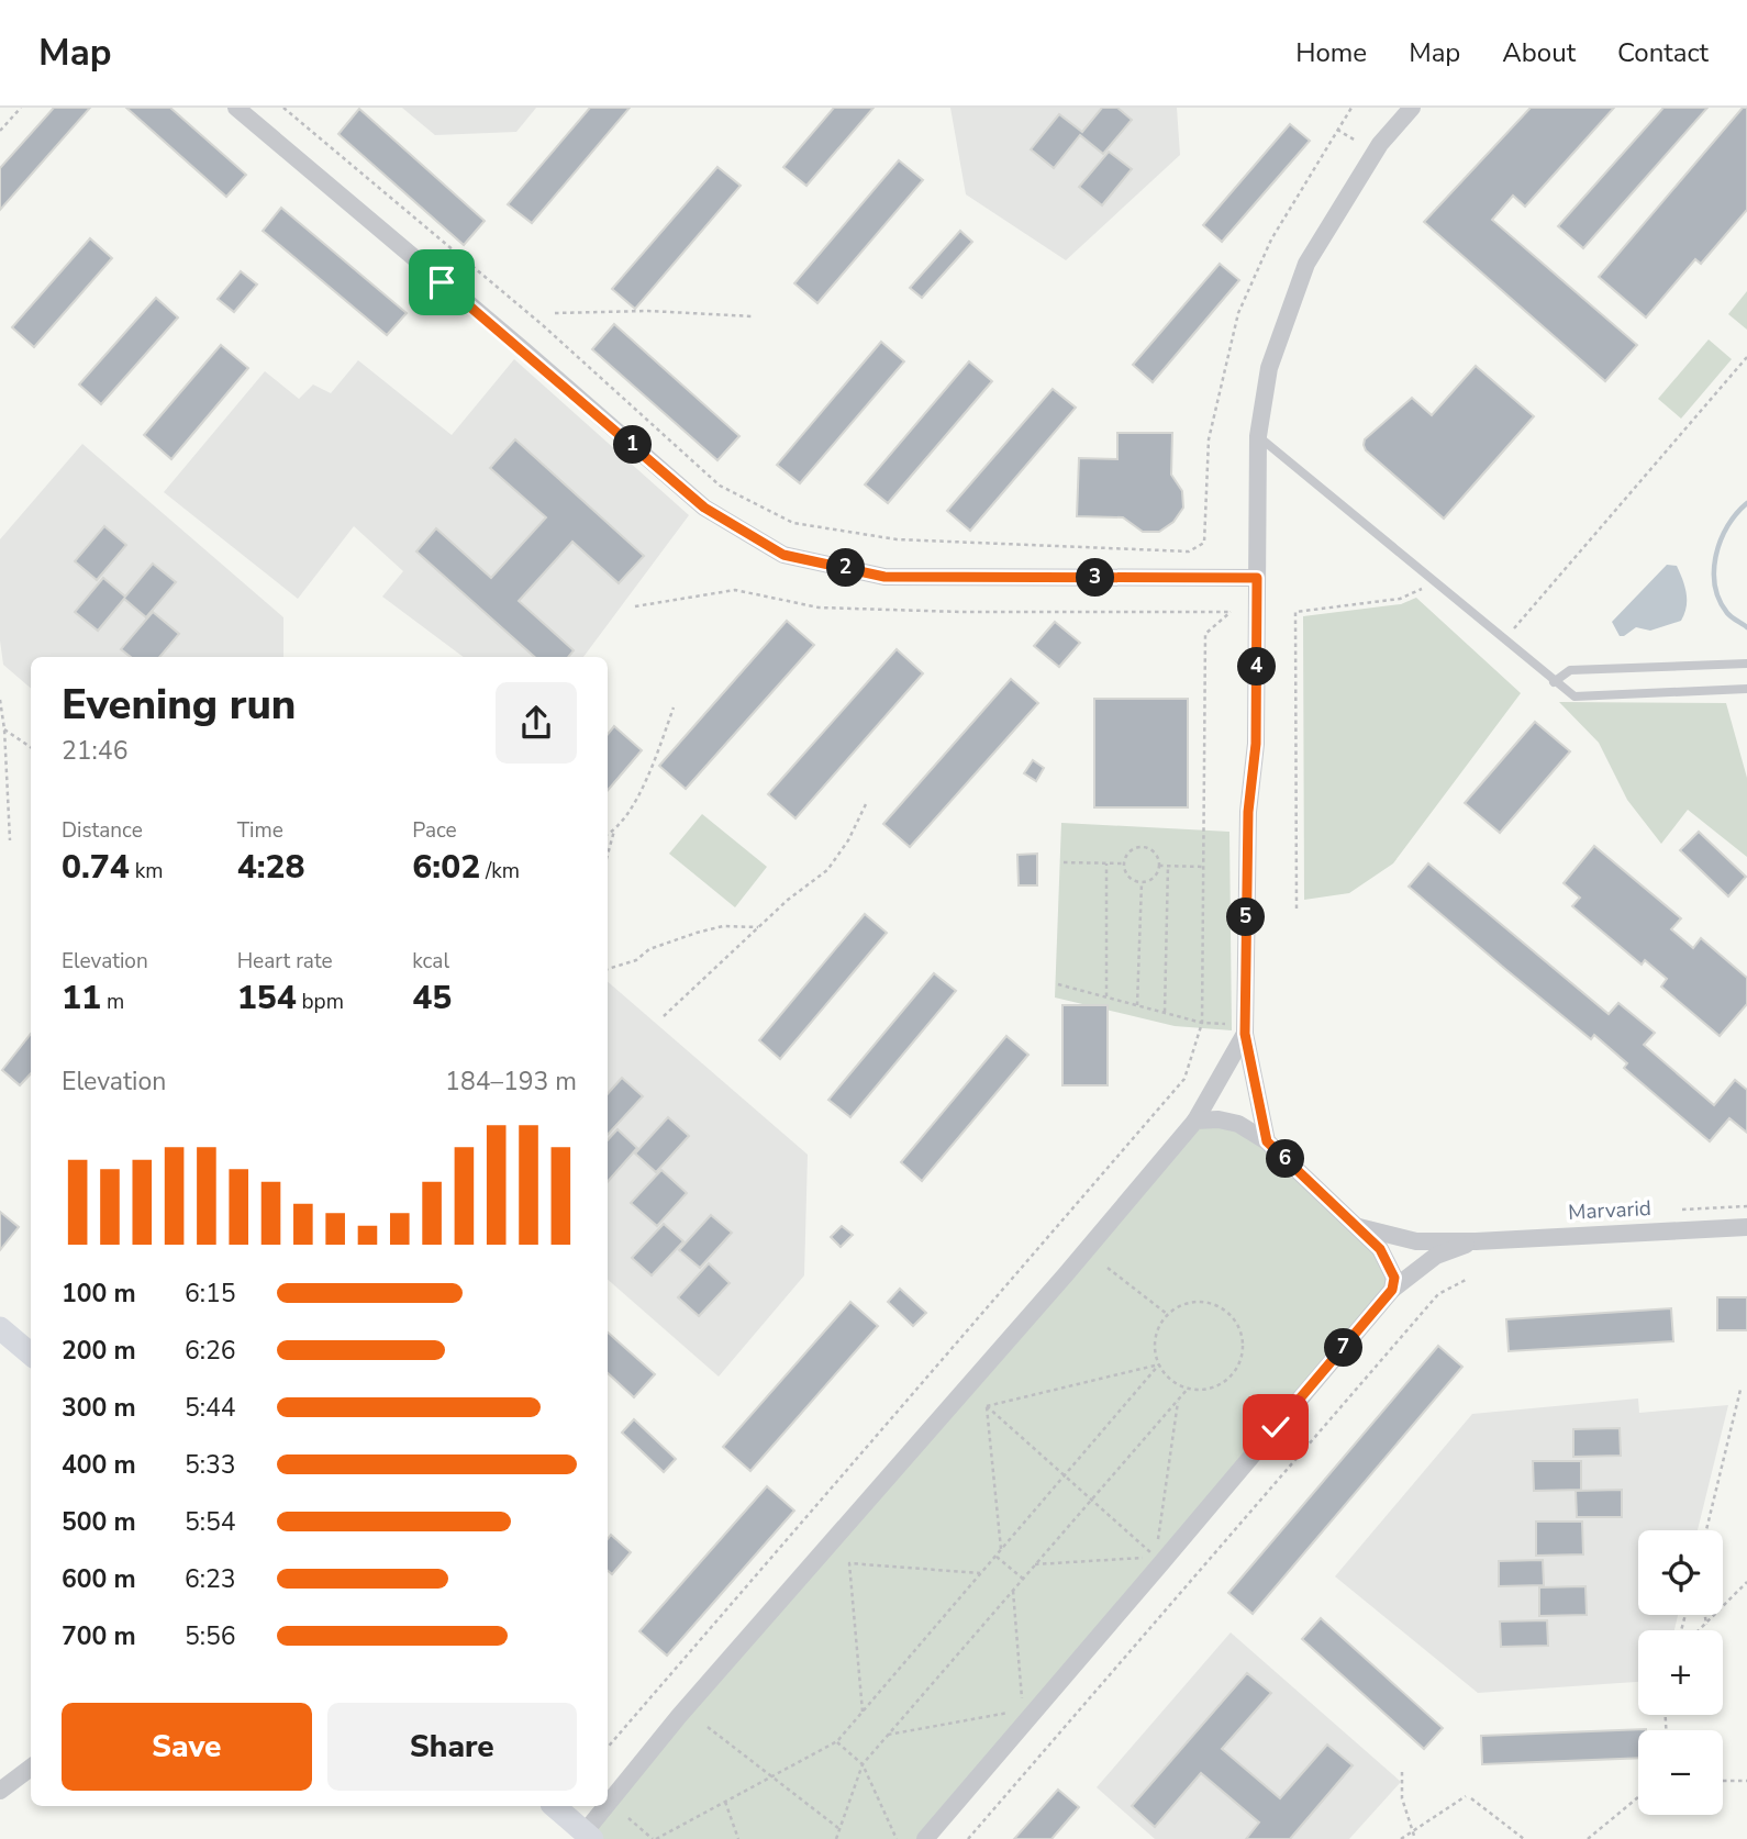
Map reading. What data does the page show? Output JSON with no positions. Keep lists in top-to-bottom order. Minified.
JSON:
{"streets":{"street":["Marvarid"]},"page":{"header":"Map","nav":["Home","Map","About","Contact"],"pins":["1","2","3","4","5","6","7"],"heading":["Evening run","21:46"],"stats":[["Distance","0.74 km"],["Time","4:28"],["Pace","6:02 /km"],["Elevation","11 m"],["Heart rate","154 bpm"],["kcal","45"]],"chart":["Elevation","184–193 m"],"list":[{"name":"100 m","note":"6:15"},{"name":"200 m","note":"6:26"},{"name":"300 m","note":"5:44"},{"name":"400 m","note":"5:33"},{"name":"500 m","note":"5:54"},{"name":"600 m","note":"6:23"},{"name":"700 m","note":"5:56"}],"map_buttons":["+","−"],"buttons":["Save","Share"]}}
